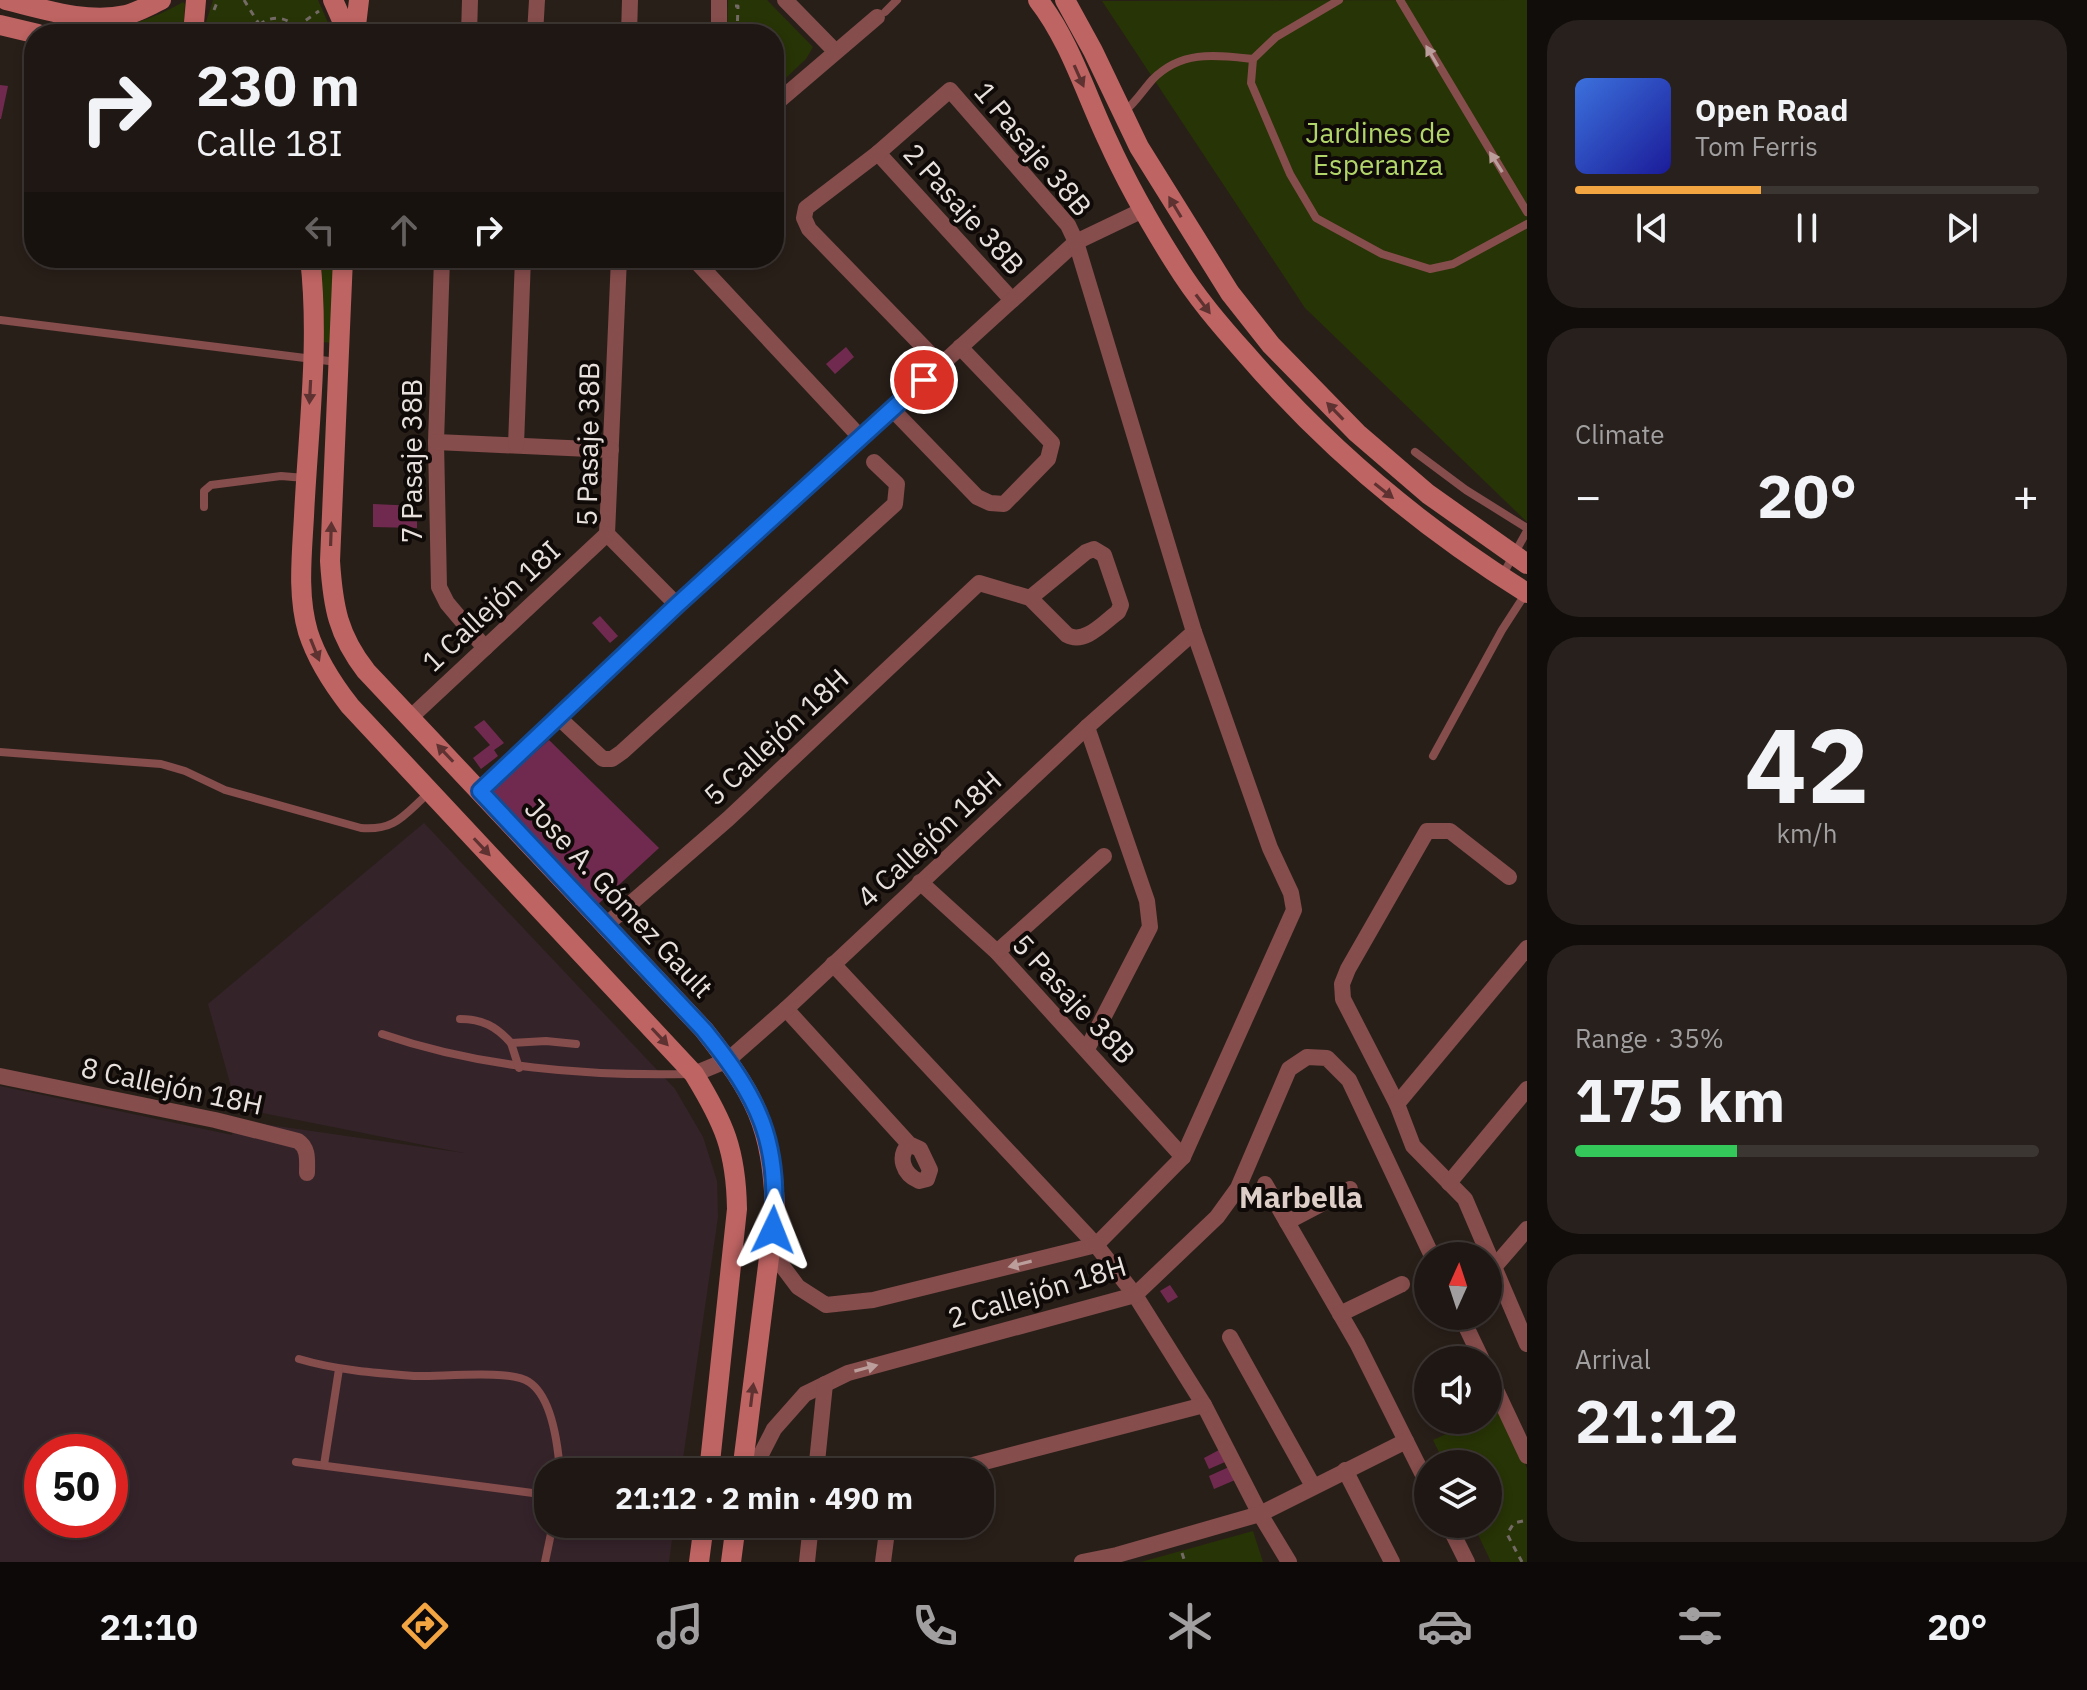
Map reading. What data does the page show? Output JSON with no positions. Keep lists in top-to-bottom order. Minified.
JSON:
{"streets":{"main road":["Jose A. Gómez Gault"],"street":["1 Pasaje 38B","2 Pasaje 38B","5 Pasaje 38B","7 Pasaje 38B","1 Callejón 18I","5 Callejón 18H","4 Callejón 18H","8 Callejón 18H","2 Callejón 18H"]},"crossings":[["1 Pasaje 38B","2 Pasaje 38B"],["1 Pasaje 38B","4 Callejón 18H"],["1 Pasaje 38B","2 Callejón 18H"],["5 Pasaje 38B","1 Callejón 18I"],["5 Pasaje 38B","4 Callejón 18H"],["5 Pasaje 38B","2 Callejón 18H"],["7 Pasaje 38B","1 Callejón 18I"],["1 Callejón 18I","Jose A. Gómez Gault"],["5 Callejón 18H","Jose A. Gómez Gault"],["4 Callejón 18H","Jose A. Gómez Gault"],["Jose A. Gómez Gault","2 Callejón 18H"]],"districts":["Marbella"],"parks":["Jardines de Esperanza"],"north":"top","page":{"turn":["230 m","Calle 18I"],"song":["Open Road","Tom Ferris"],"tile":["Climate",["42","km/h"],["Range · 35%","175 km"],["Arrival","21:12"]],"heat":["−","20°","+"],"limit":"50","trip":"21:12 · 2 min · 490 m","tabs":["21:10","20°"]}}
